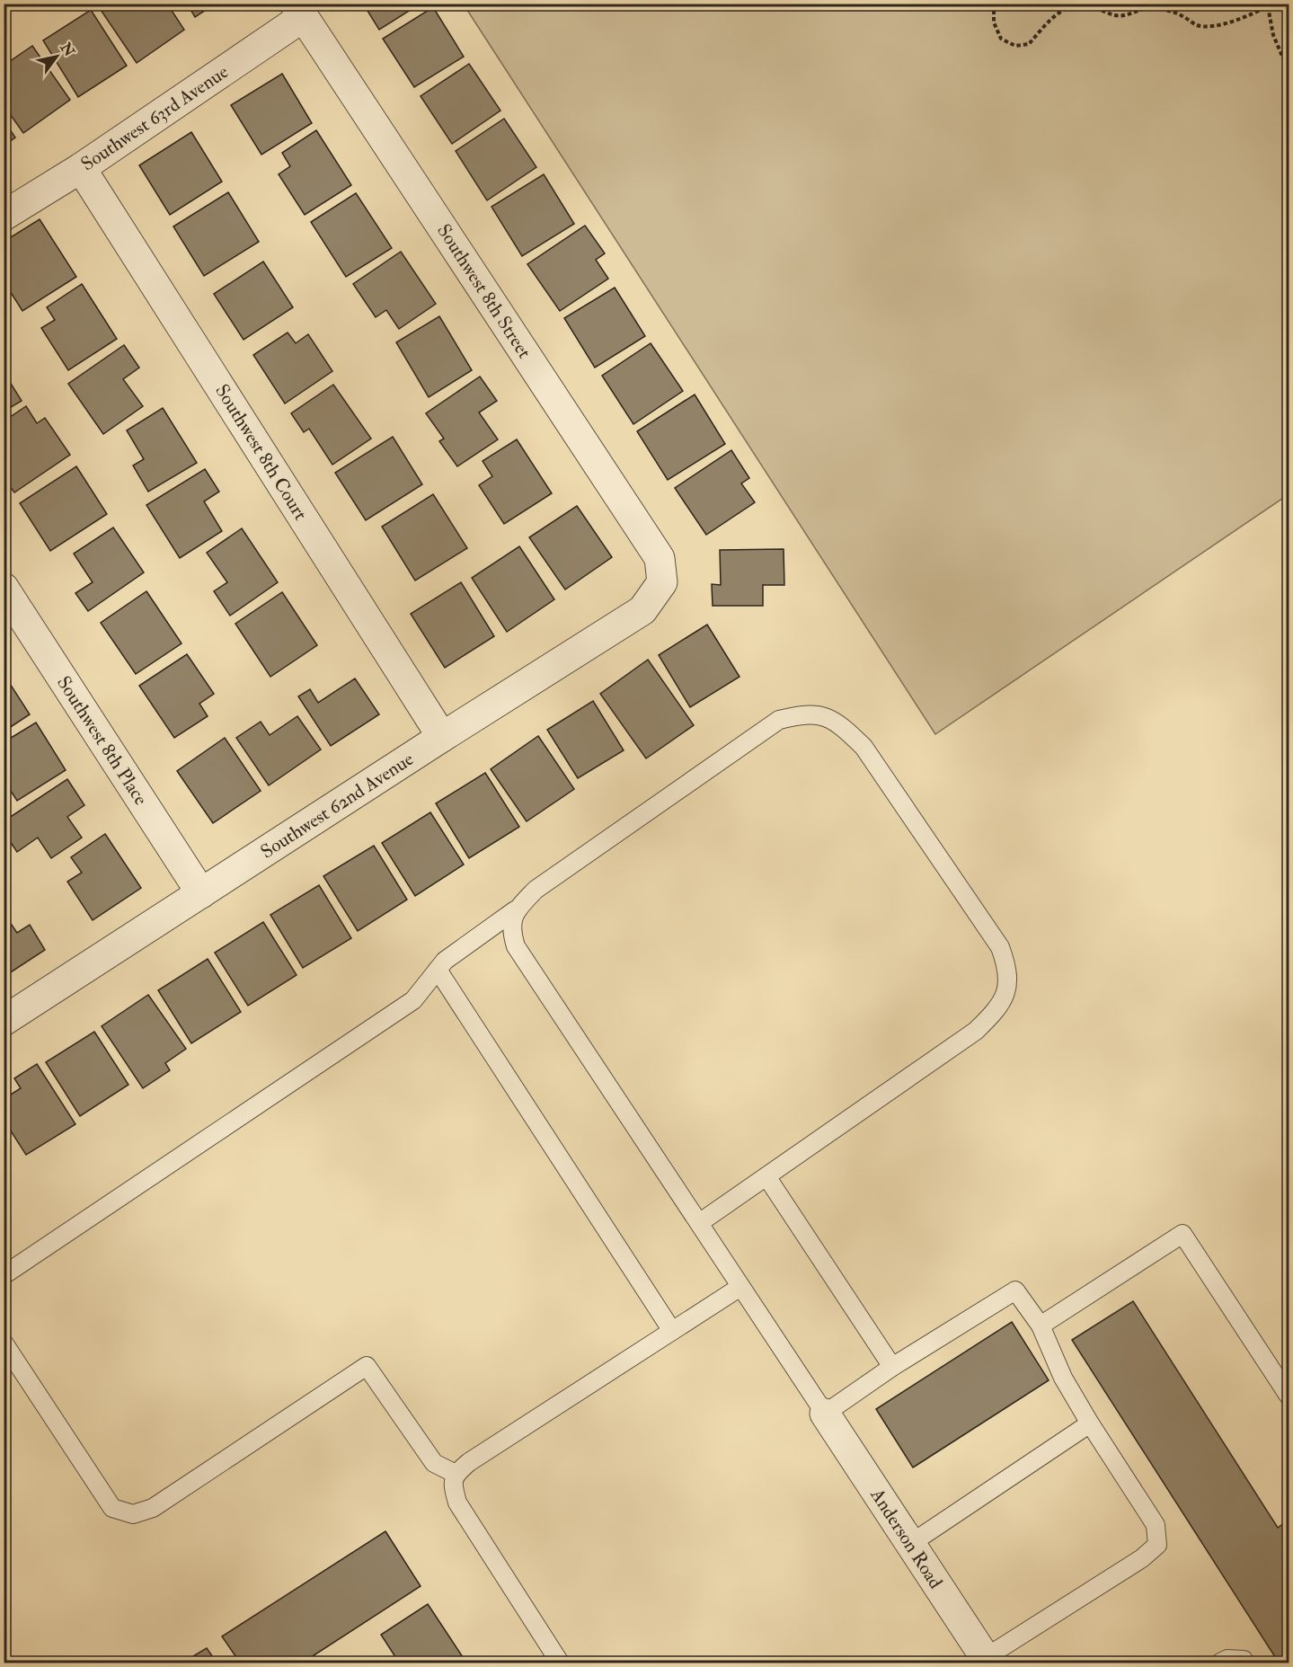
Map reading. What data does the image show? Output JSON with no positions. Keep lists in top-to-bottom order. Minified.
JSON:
{"streets":{"street":["Southwest 63rd Avenue","Southwest 8th Street","Southwest 8th Court","Southwest 8th Place","Southwest 62nd Avenue","Anderson Road"]},"crossings":[["Southwest 63rd Avenue","Southwest 8th Street"],["Southwest 63rd Avenue","Southwest 8th Court"],["Southwest 8th Street","Southwest 62nd Avenue"],["Southwest 8th Court","Southwest 62nd Avenue"],["Southwest 8th Place","Southwest 62nd Avenue"]],"north":"top right"}
